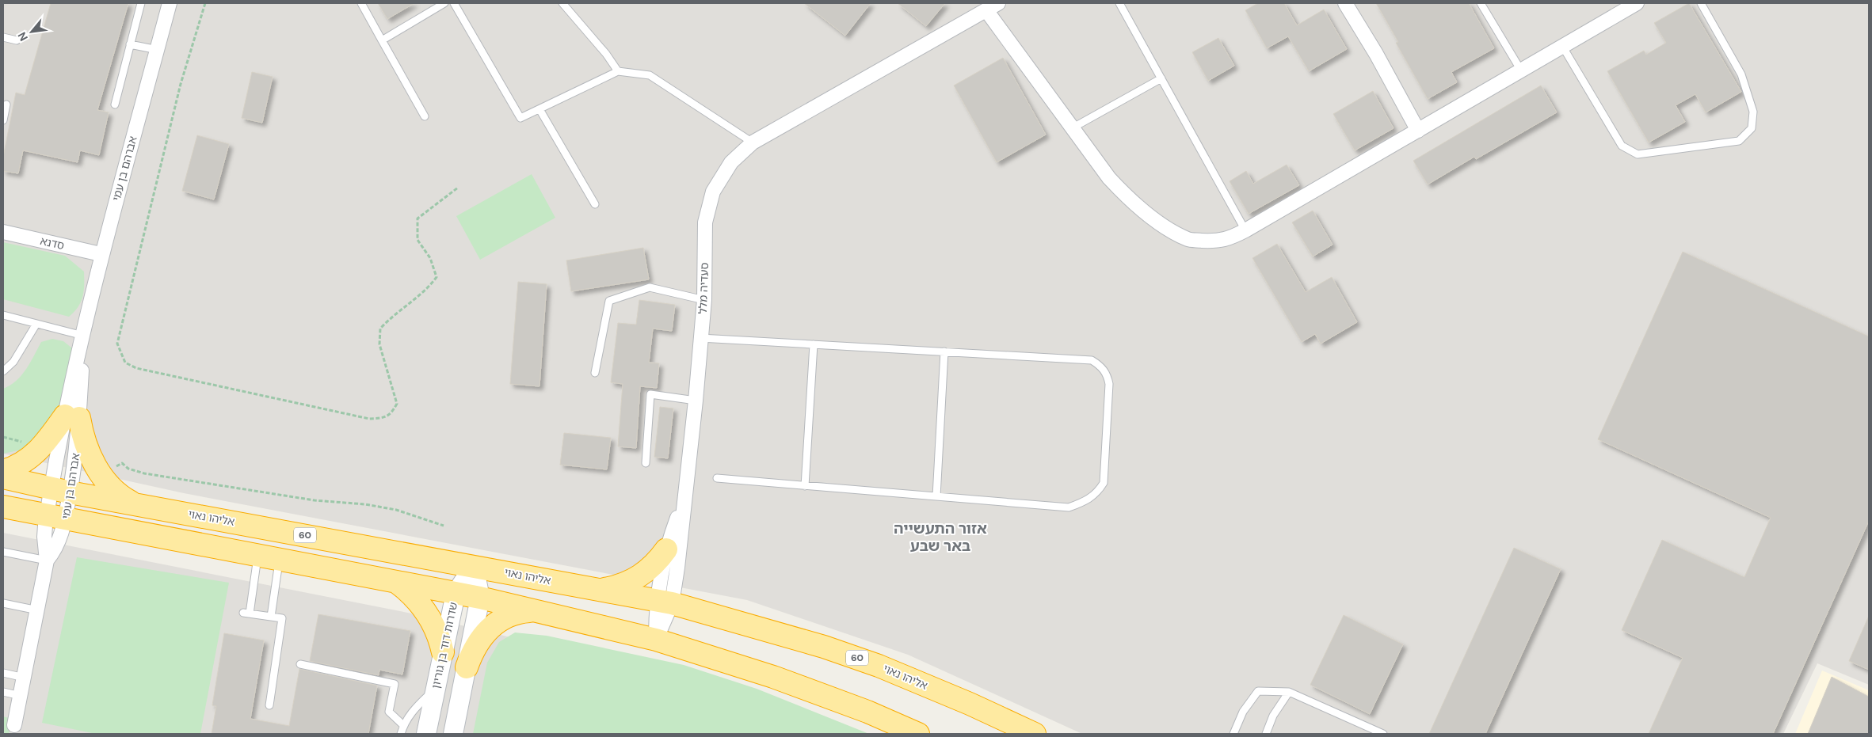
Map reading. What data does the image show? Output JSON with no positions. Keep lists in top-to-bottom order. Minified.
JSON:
{"streets":{"highway":["אליהו נאוי","60"],"main road":["שדרות דוד בן גוריון"],"street":["אברהם בן עמי","סדנא","סעדיה מלל"]},"crossings":[["אברהם בן עמי","סדנא"],["אברהם בן עמי","אליהו נאוי"],["סעדיה מלל","אליהו נאוי"],["אליהו נאוי","שדרות דוד בן גוריון"]],"districts":["אזור התעשייה באר שבע"],"north":"bottom left"}
